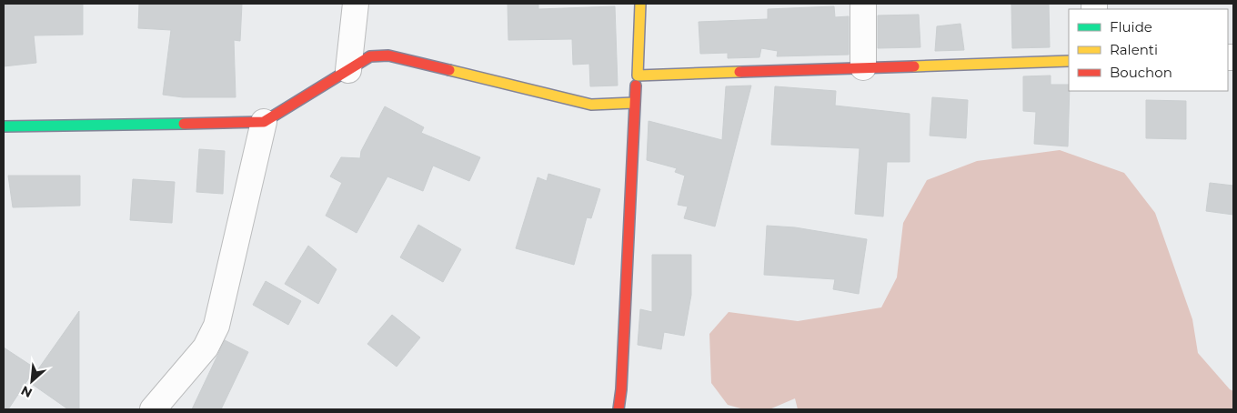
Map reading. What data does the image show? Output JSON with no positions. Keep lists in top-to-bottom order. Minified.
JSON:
{"legend":["Fluide","Ralenti","Bouchon"],"north":"bottom left"}
